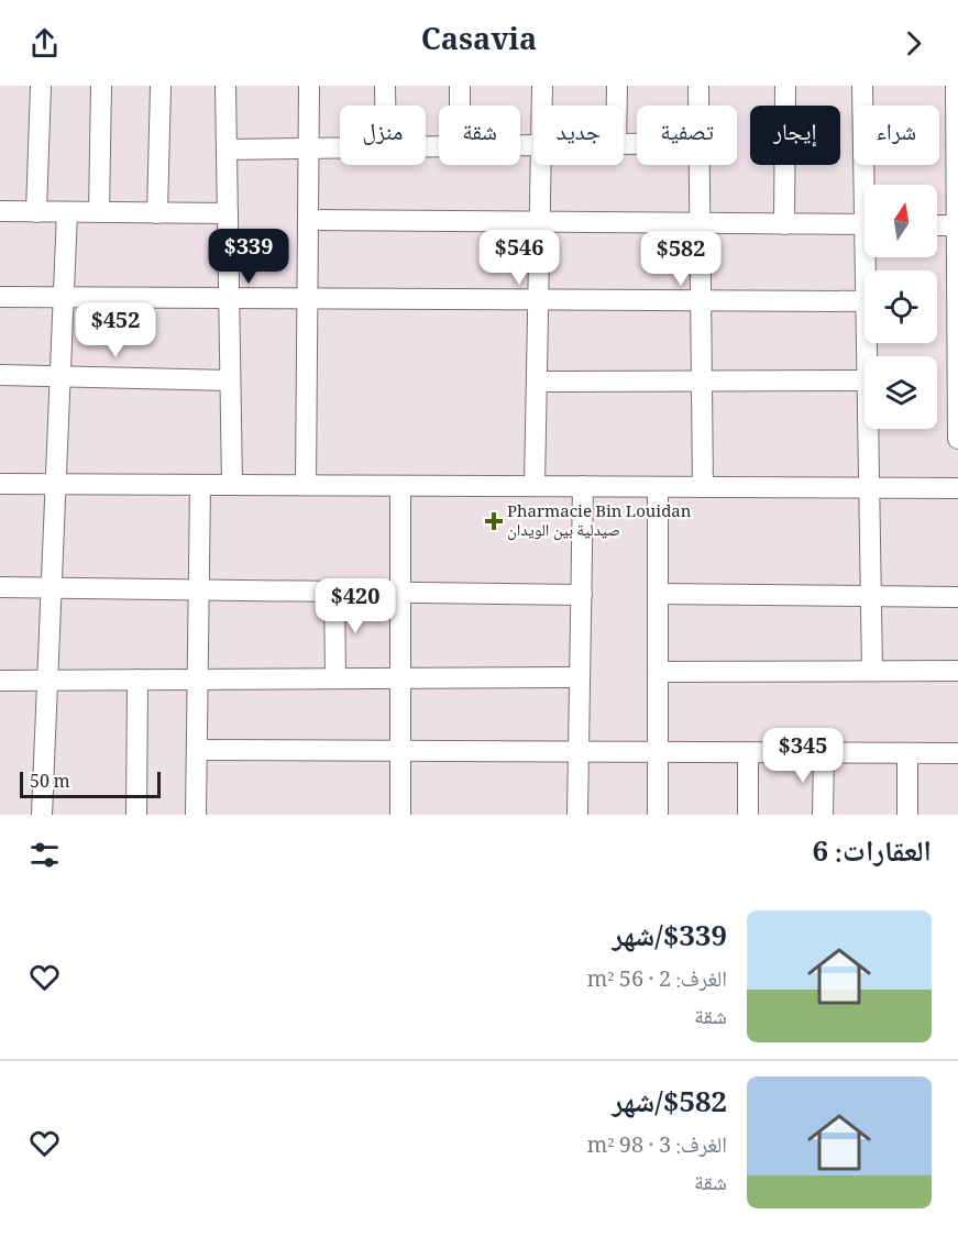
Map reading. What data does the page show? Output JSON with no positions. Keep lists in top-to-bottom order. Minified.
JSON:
{"places":{"health":["Pharmacie Bin Louidan صيدلية بين الويدان"]},"scale_bar":"50 m","north":"top","page":{"header":"Casavia","chip":["شراء","إيجار","تصفية","جديد","شقة","منزل"],"price":["$339","$546","$582","$452","$420","$345"],"scale":"50 m","heading":"العقارات: 6","list":[{"name":"$339/شهر","note":"الغرف: 2 · 56 m² · شقة"},{"name":"$582/شهر","note":"الغرف: 3 · 98 m² · شقة"}]}}
